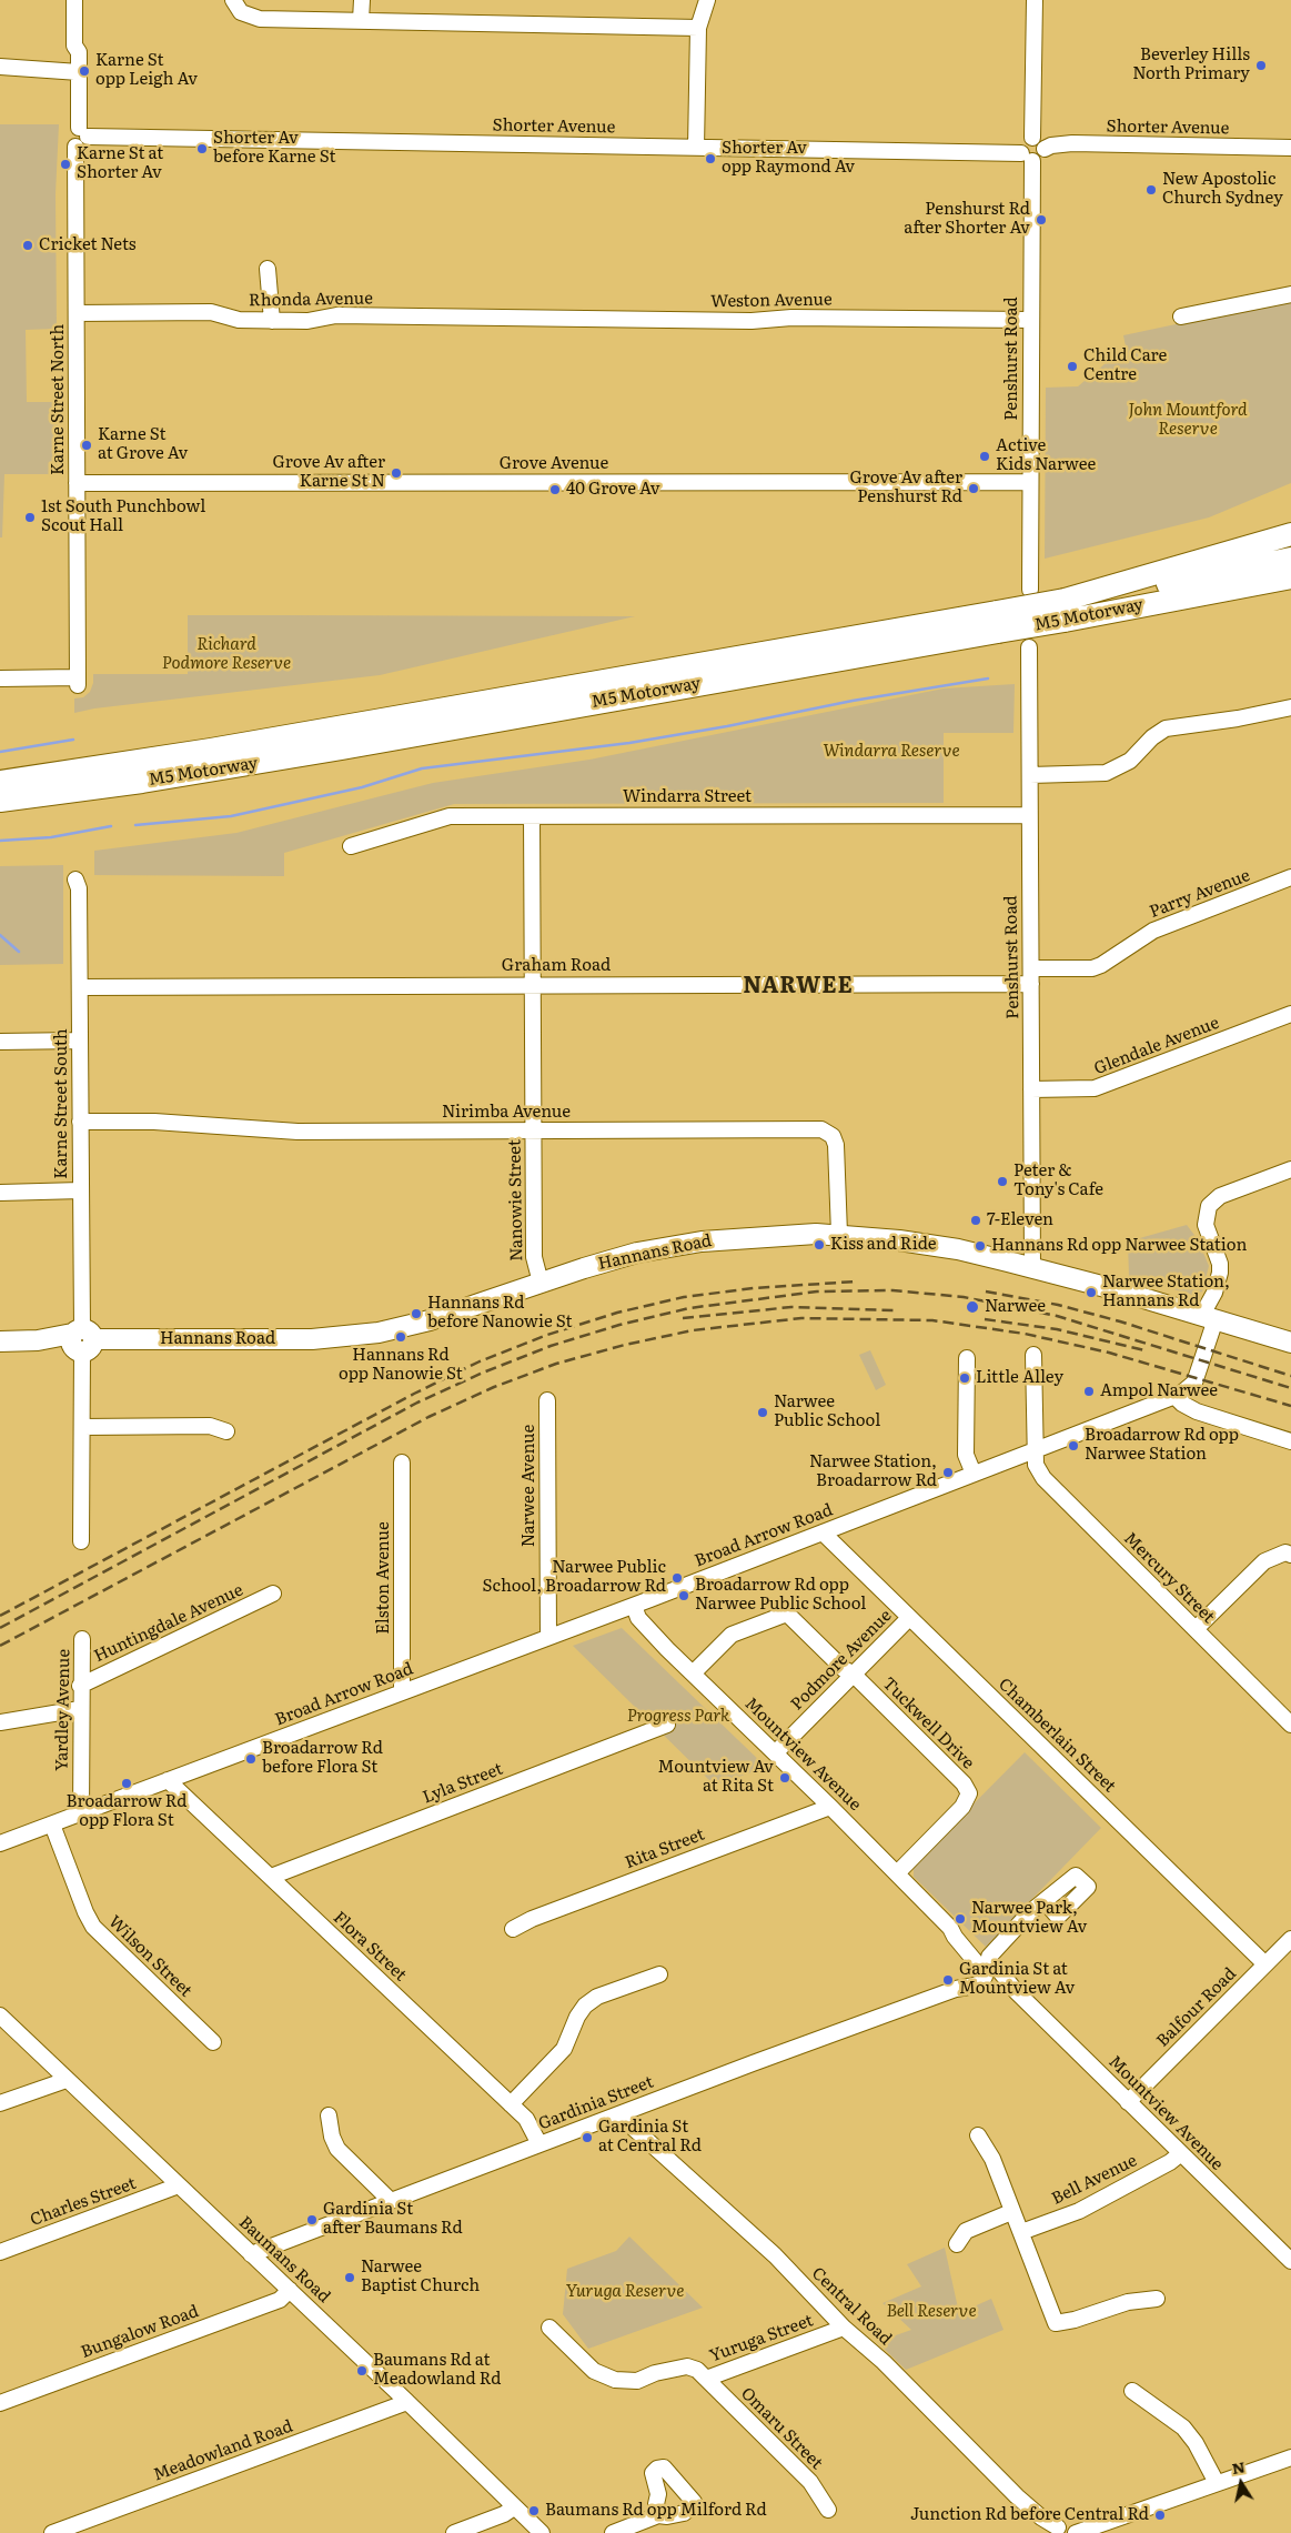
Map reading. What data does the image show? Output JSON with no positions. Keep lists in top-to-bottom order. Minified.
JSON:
{"streets":{"highway":["M5 Motorway"],"main road":["Hannans Road"],"street":["Shorter Avenue","Rhonda Avenue","Weston Avenue","Penshurst Road","Karne Street North","Grove Avenue","Windarra Street","Parry Avenue","Graham Road","Glendale Avenue","Karne Street South","Nirimba Avenue","Nanowie Street","Narwee Avenue","Broad Arrow Road","Elston Avenue","Mercury Street","Huntingdale Avenue","Podmore Avenue","Yardley Avenue","Tuckwell Drive","Chamberlain Street","Mountview Avenue","Lyla Street","Rita Street","Flora Street","Wilson Street","Balfour Road","Gardinia Street","Bell Avenue","Charles Street","Baumans Road","Central Road","Bungalow Road","Yuruga Street","Omaru Street","Meadowland Road"]},"crossings":[["Shorter Avenue","Penshurst Road"],["Shorter Avenue","Karne Street North"],["Rhonda Avenue","Weston Avenue"],["Rhonda Avenue","Karne Street North"],["Weston Avenue","Penshurst Road"],["Penshurst Road","Grove Avenue"],["Penshurst Road","Windarra Street"],["Penshurst Road","Parry Avenue"],["Penshurst Road","Graham Road"],["Penshurst Road","Glendale Avenue"],["Penshurst Road","Hannans Road"],["Karne Street North","Grove Avenue"],["Windarra Street","Nanowie Street"],["Parry Avenue","Graham Road"],["Graham Road","Karne Street South"],["Graham Road","Nanowie Street"],["Karne Street South","Nirimba Avenue"],["Karne Street South","Hannans Road"],["Nirimba Avenue","Nanowie Street"],["Nirimba Avenue","Hannans Road"],["Nanowie Street","Hannans Road"],["Hannans Road","Broad Arrow Road"],["Narwee Avenue","Broad Arrow Road"],["Broad Arrow Road","Elston Avenue"],["Broad Arrow Road","Mercury Street"],["Broad Arrow Road","Yardley Avenue"],["Broad Arrow Road","Chamberlain Street"],["Broad Arrow Road","Mountview Avenue"],["Broad Arrow Road","Flora Street"],["Broad Arrow Road","Wilson Street"],["Huntingdale Avenue","Yardley Avenue"],["Podmore Avenue","Tuckwell Drive"],["Podmore Avenue","Chamberlain Street"],["Podmore Avenue","Mountview Avenue"],["Tuckwell Drive","Mountview Avenue"],["Chamberlain Street","Balfour Road"],["Mountview Avenue","Rita Street"],["Mountview Avenue","Balfour Road"],["Mountview Avenue","Gardinia Street"],["Mountview Avenue","Bell Avenue"],["Lyla Street","Flora Street"],["Flora Street","Gardinia Street"],["Gardinia Street","Baumans Road"],["Gardinia Street","Central Road"],["Charles Street","Baumans Road"],["Baumans Road","Bungalow Road"],["Baumans Road","Meadowland Road"],["Central Road","Yuruga Street"],["Yuruga Street","Omaru Street"]],"districts":["NARWEE"],"parks":["John Mountford Reserve","Richard Podmore Reserve","Windarra Reserve","Progress Park","Yuruga Reserve","Bell Reserve"],"places":["Beverley Hills North Primary","Karne St opp Leigh Av","Shorter Av before Karne St","Shorter Av opp Raymond Av","Karne St at Shorter Av","New Apostolic Church Sydney","Penshurst Rd after Shorter Av","Cricket Nets","Child Care Centre","Karne St at Grove Av","Active Kids Narwee","Grove Av after Karne St N","Grove Av after Penshurst Rd","40 Grove Av","1st South Punchbowl Scout Hall","Peter & Tony's Cafe","7-Eleven","Kiss and Ride","Hannans Rd opp Narwee Station","Narwee Station, Hannans Rd","Narwee","Hannans Rd before Nanowie St","Hannans Rd opp Nanowie St","Little Alley","Ampol Narwee","Narwee Public School","Broadarrow Rd opp Narwee Station","Narwee Station, Broadarrow Rd","Narwee Public School, Broadarrow Rd","Broadarrow Rd opp Narwee Public School","Broadarrow Rd before Flora St","Mountview Av at Rita St","Broadarrow Rd opp Flora St","Narwee Park, Mountview Av","Gardinia St at Mountview Av","Gardinia St at Central Rd","Gardinia St after Baumans Rd","Narwee Baptist Church","Baumans Rd at Meadowland Rd","Baumans Rd opp Milford Rd","Junction Rd before Central Rd"],"north":"top"}
